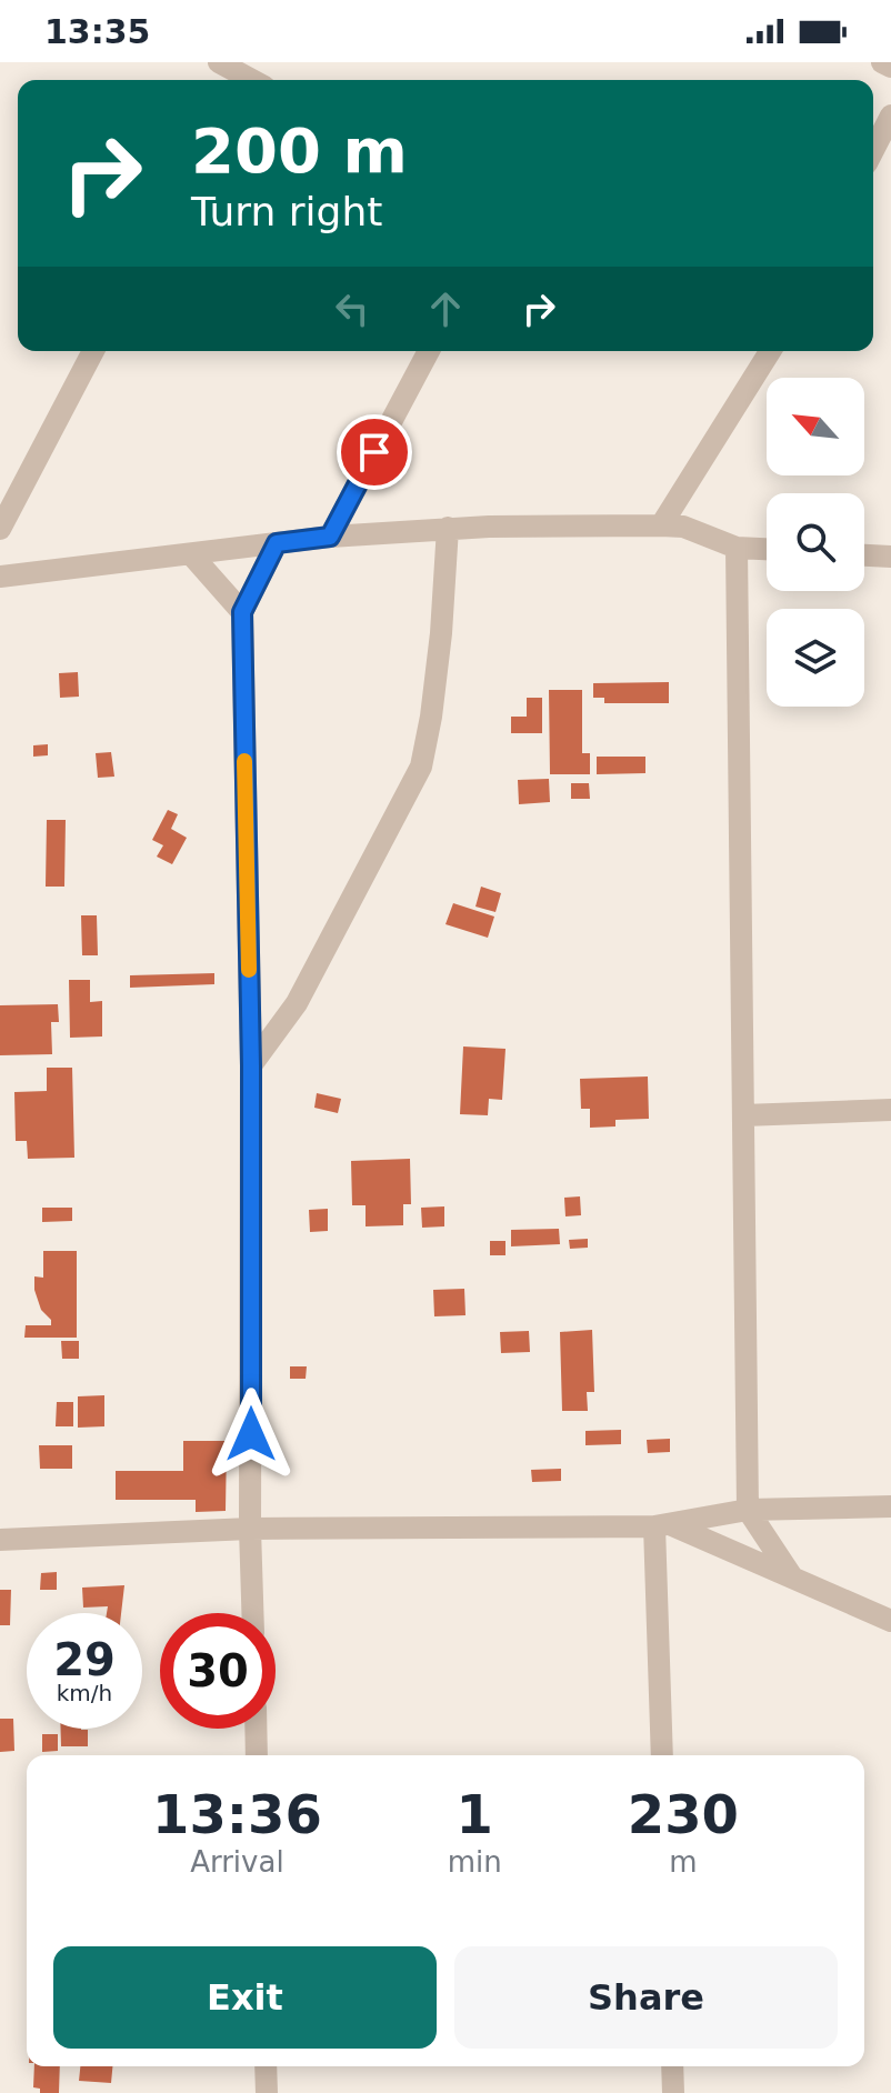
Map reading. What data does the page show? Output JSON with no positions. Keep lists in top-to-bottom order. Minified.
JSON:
{"north":"top left","page":{"status":"13:35","turn":["200 m","Turn right"],"speed":"29 km/h","limit":"30","eta":["13:36","Arrival","1","min","230","m"],"buttons":["Exit","Share"]}}
